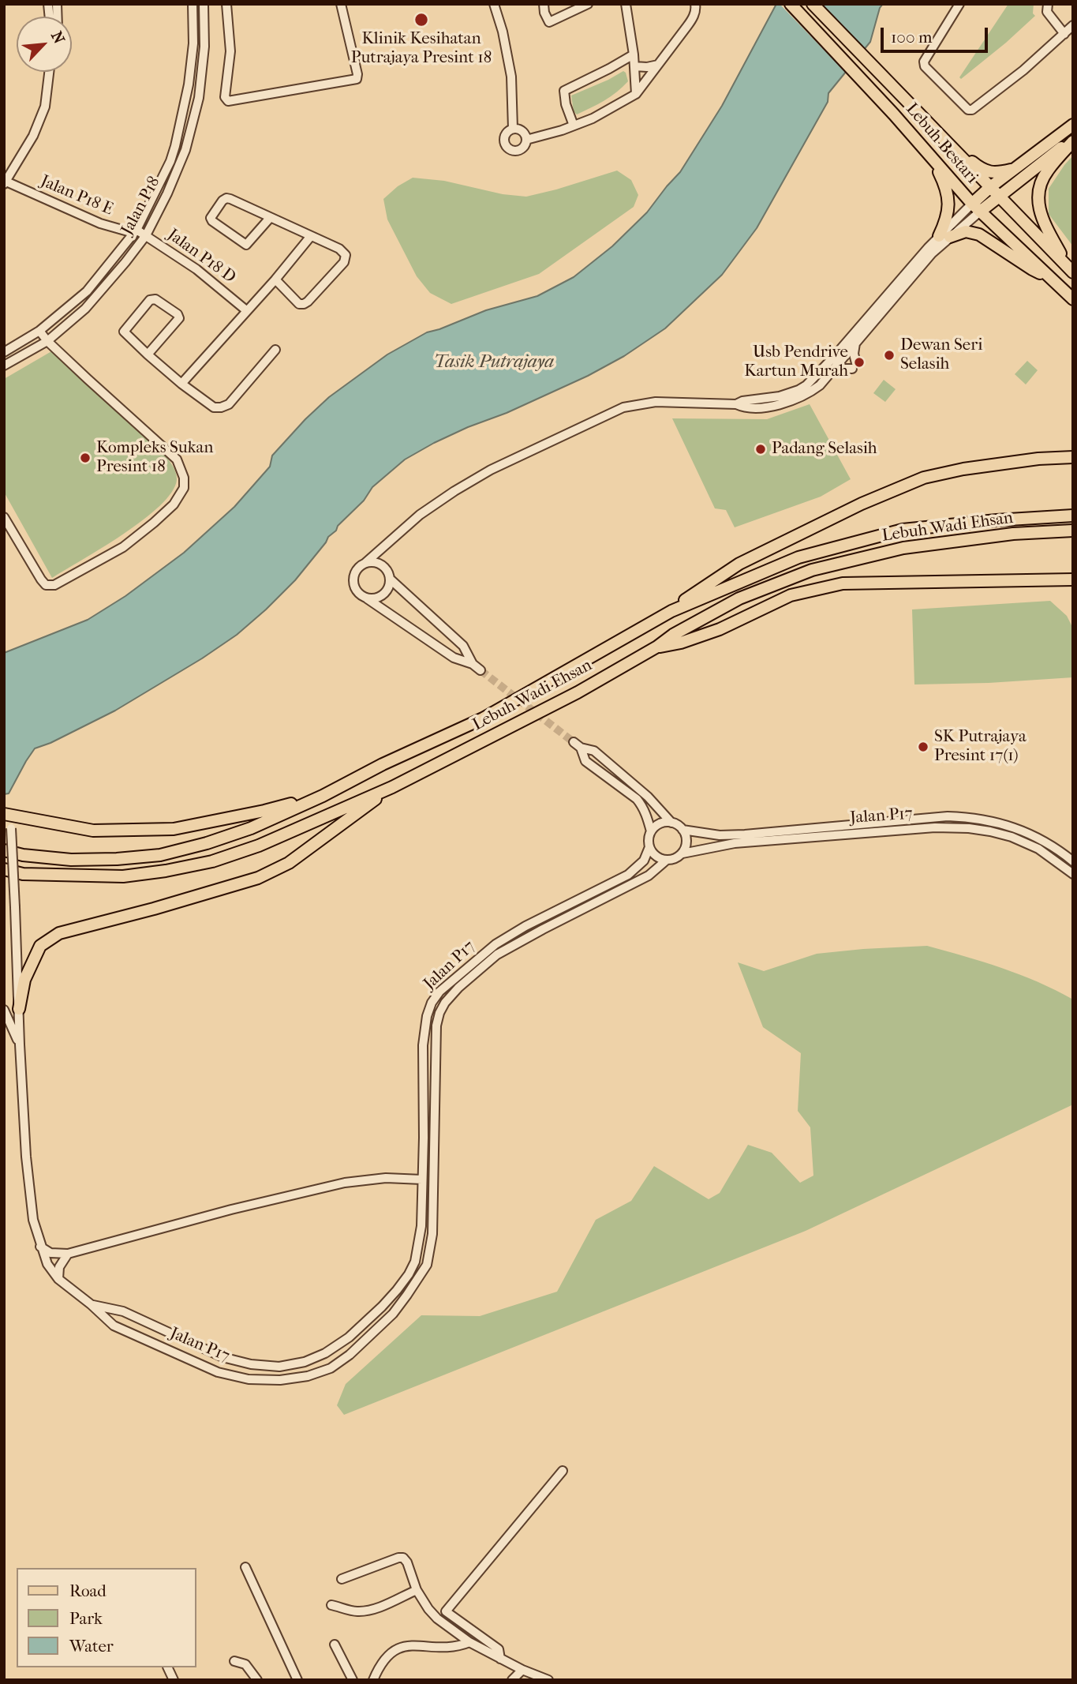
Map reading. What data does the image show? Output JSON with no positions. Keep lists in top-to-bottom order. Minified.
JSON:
{"streets":{"main road":["Lebuh Bestari","Lebuh Wadi Ehsan"],"street":["Jalan P18 E","Jalan P18","Jalan P18 D","Jalan P17"]},"crossings":[["Jalan P18 E","Jalan P18"],["Jalan P18 E","Jalan P18 D"],["Jalan P18","Jalan P18 D"]],"water":["Tasik Putrajaya"],"places":["Klinik Kesihatan Putrajaya Presint 18","Dewan Seri Selasih","Usb Pendrive Kartun Murah","Padang Selasih","Kompleks Sukan Presint 18","SK Putrajaya Presint 17(1)"],"legend":["Road","Park","Water"],"scale_bar":"100 m","north":"top right"}
